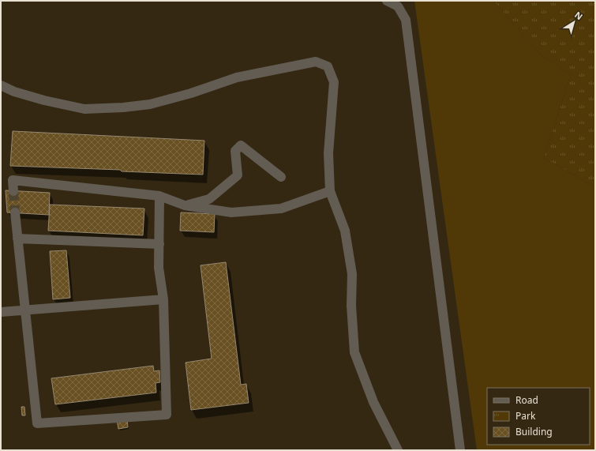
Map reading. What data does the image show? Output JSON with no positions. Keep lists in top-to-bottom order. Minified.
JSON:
{"legend":["Road","Park","Building"],"north":"top right"}
